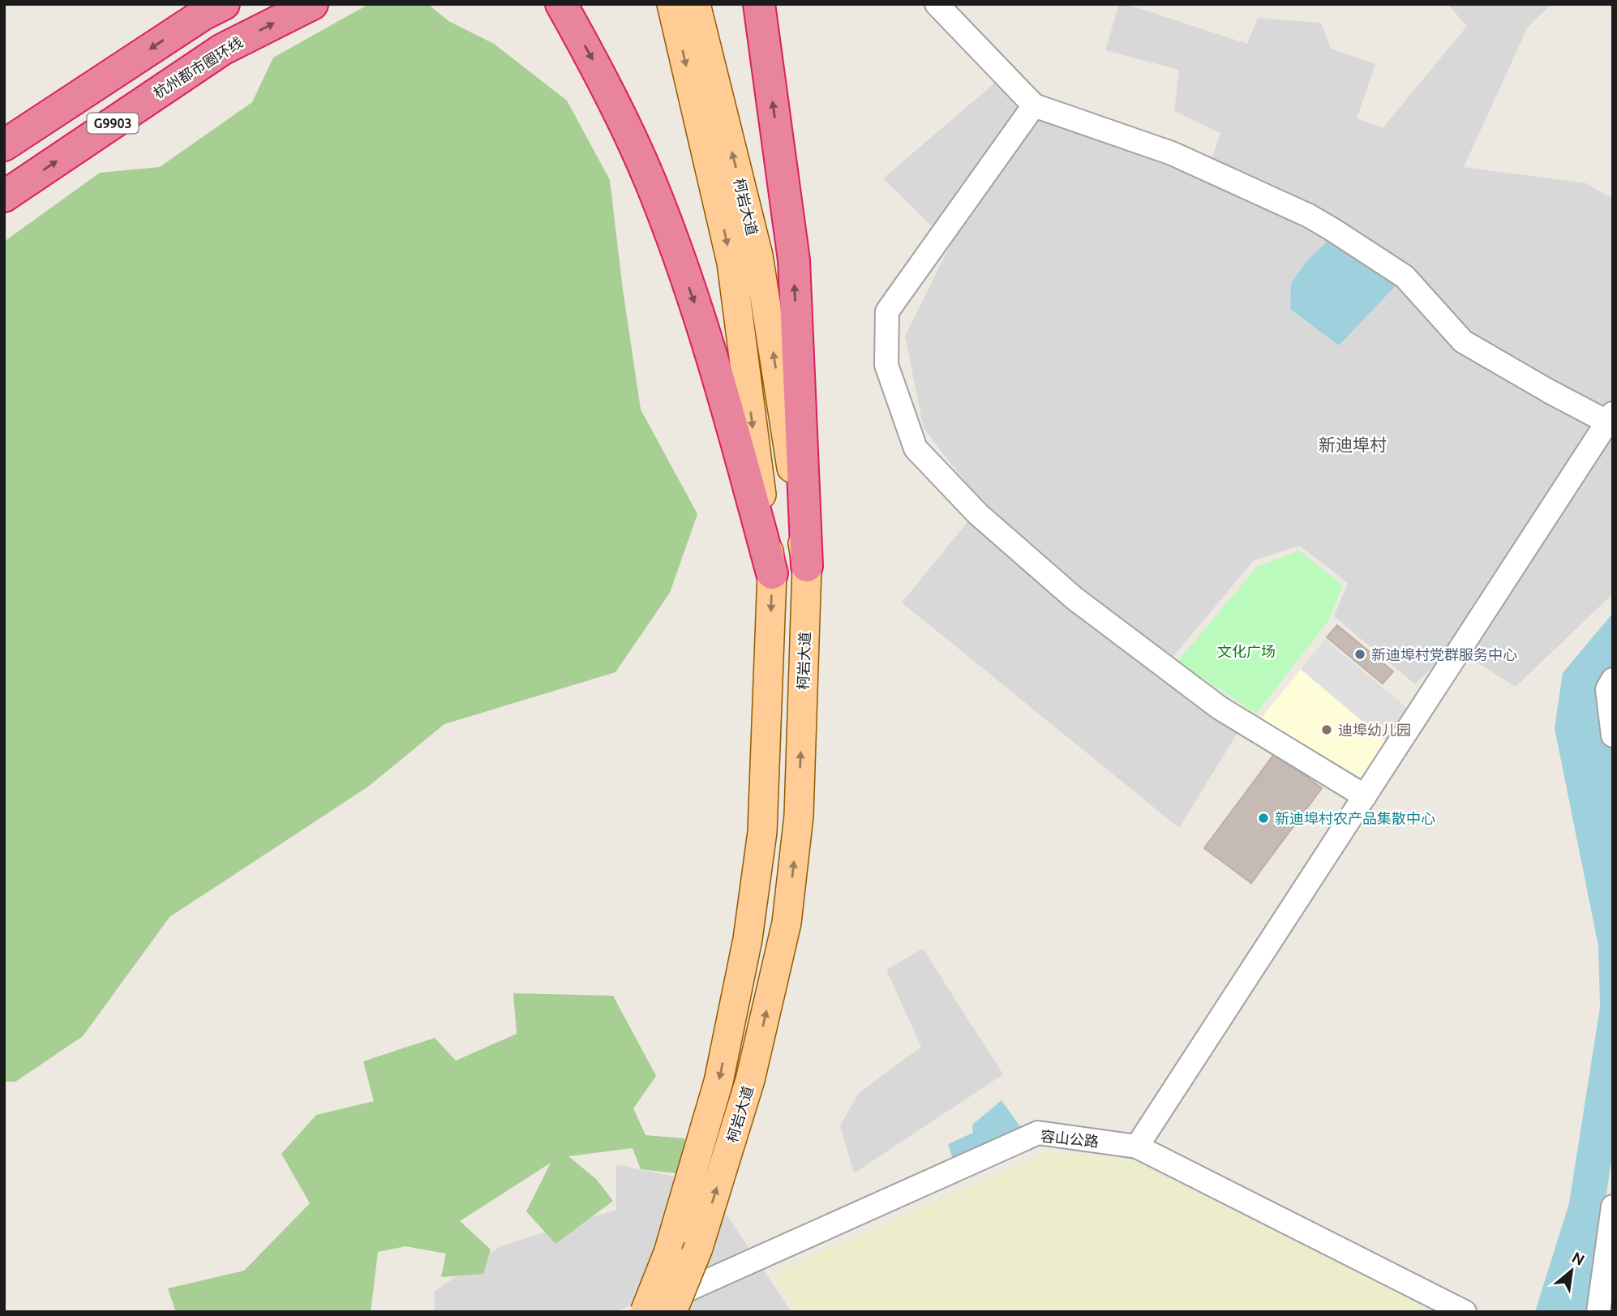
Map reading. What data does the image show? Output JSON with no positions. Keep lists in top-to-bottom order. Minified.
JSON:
{"streets":{"highway":["杭州都市圈环线","G9903"],"main road":["柯岩大道"],"street":["容山公路"]},"districts":["新迪埠村"],"parks":["文化广场"],"places":["新迪埠村党群服务中心","迪埠幼儿园","新迪埠村农产品集散中心"],"north":"top right"}
